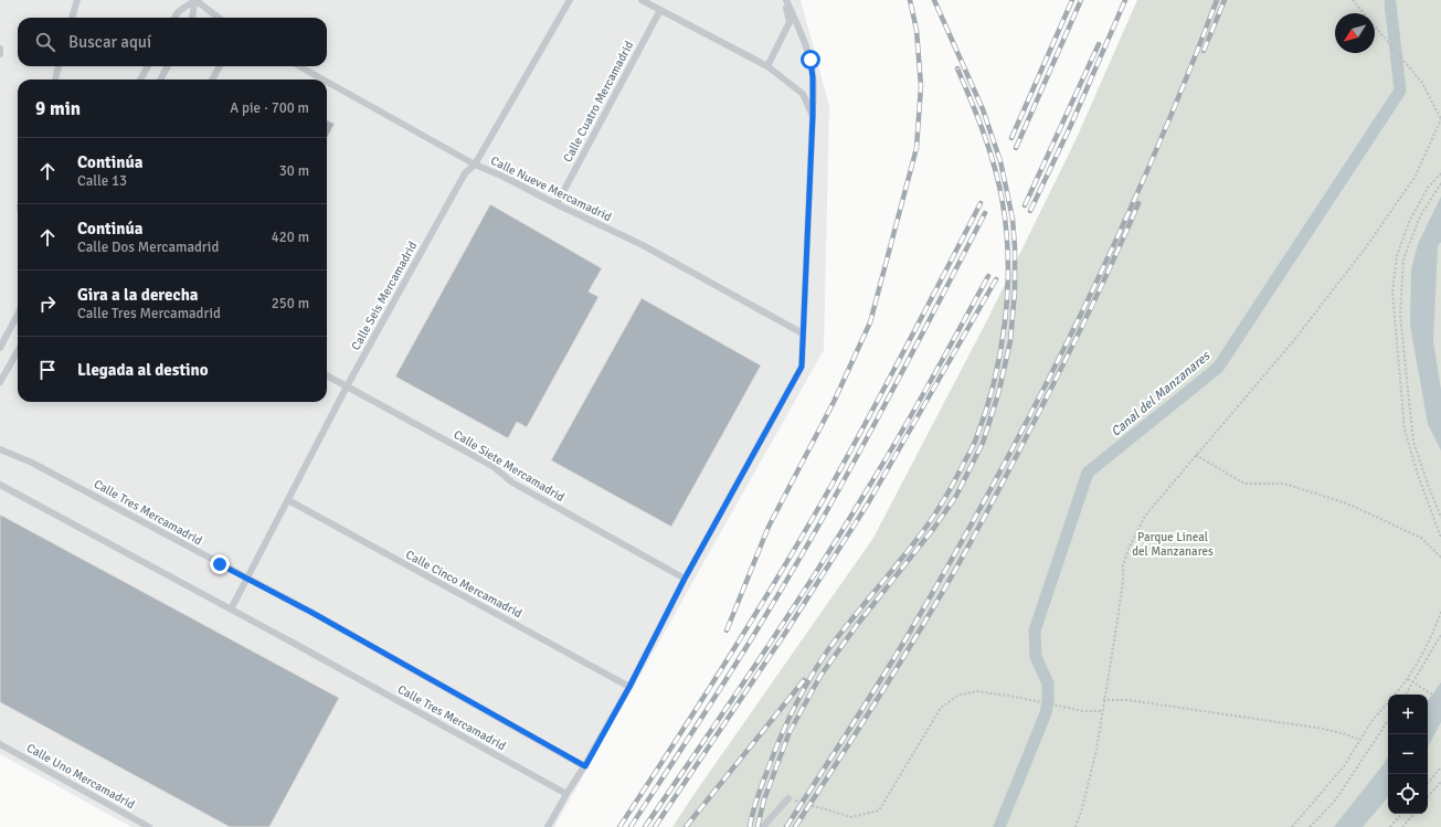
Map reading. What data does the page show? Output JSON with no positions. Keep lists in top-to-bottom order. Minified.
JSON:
{"streets":{"lane":["Calle Cuatro Mercamadrid","Calle Nueve Mercamadrid","Calle Seis Mercamadrid","Calle Siete Mercamadrid","Calle Tres Mercamadrid","Calle Cinco Mercamadrid","Calle Uno Mercamadrid"]},"crossings":[["Calle Cuatro Mercamadrid","Calle Nueve Mercamadrid"],["Calle Nueve Mercamadrid","Calle Seis Mercamadrid"],["Calle Seis Mercamadrid","Calle Siete Mercamadrid"],["Calle Seis Mercamadrid","Calle Tres Mercamadrid"],["Calle Seis Mercamadrid","Calle Cinco Mercamadrid"]],"water":["Canal del Manzanares"],"parks":["Parque Lineal del Manzanares"],"north":"bottom left","page":{"search":"Buscar aquí","heading":["9 min","A pie · 700 m"],"list":[["Continúa","Calle 13","30 m"],["Continúa","Calle Dos Mercamadrid","420 m"],["Gira a la derecha","Calle Tres Mercamadrid","250 m"],"Llegada al destino"],"map_buttons":["+","−"]}}
